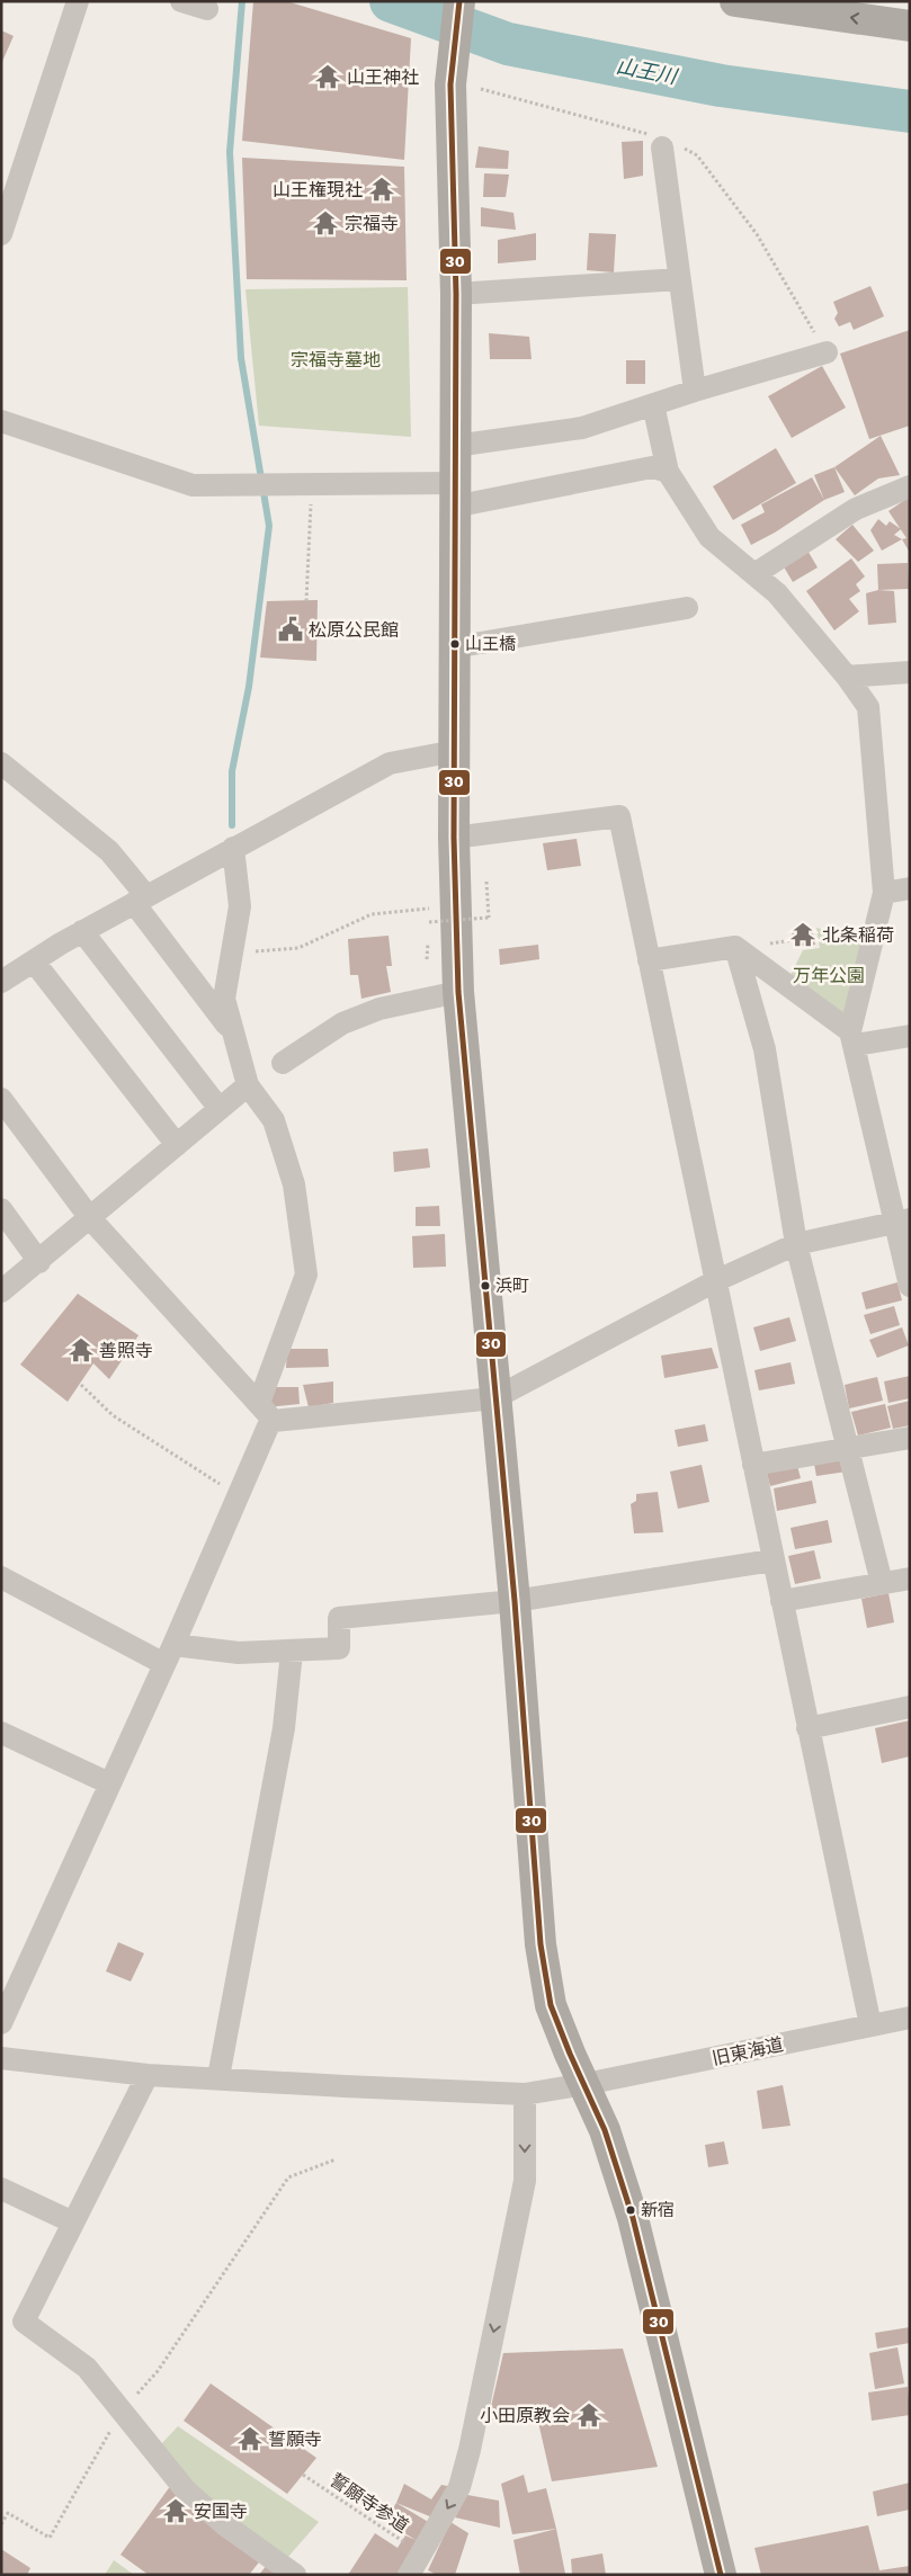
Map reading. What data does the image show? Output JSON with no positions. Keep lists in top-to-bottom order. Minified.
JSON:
{"streets":{"street":["旧東海道"],"path":["誓願寺参道"]},"water":["山王川"],"parks":["宗福寺墓地","万年公園"],"places":{"temple":["山王神社","山王権現社","宗福寺","北条稲荷","善照寺","小田原教会","誓願寺","安国寺"],"public building":["松原公民館"],"other":["山王橋","浜町","新宿"]},"lines":["transit line 30"]}
